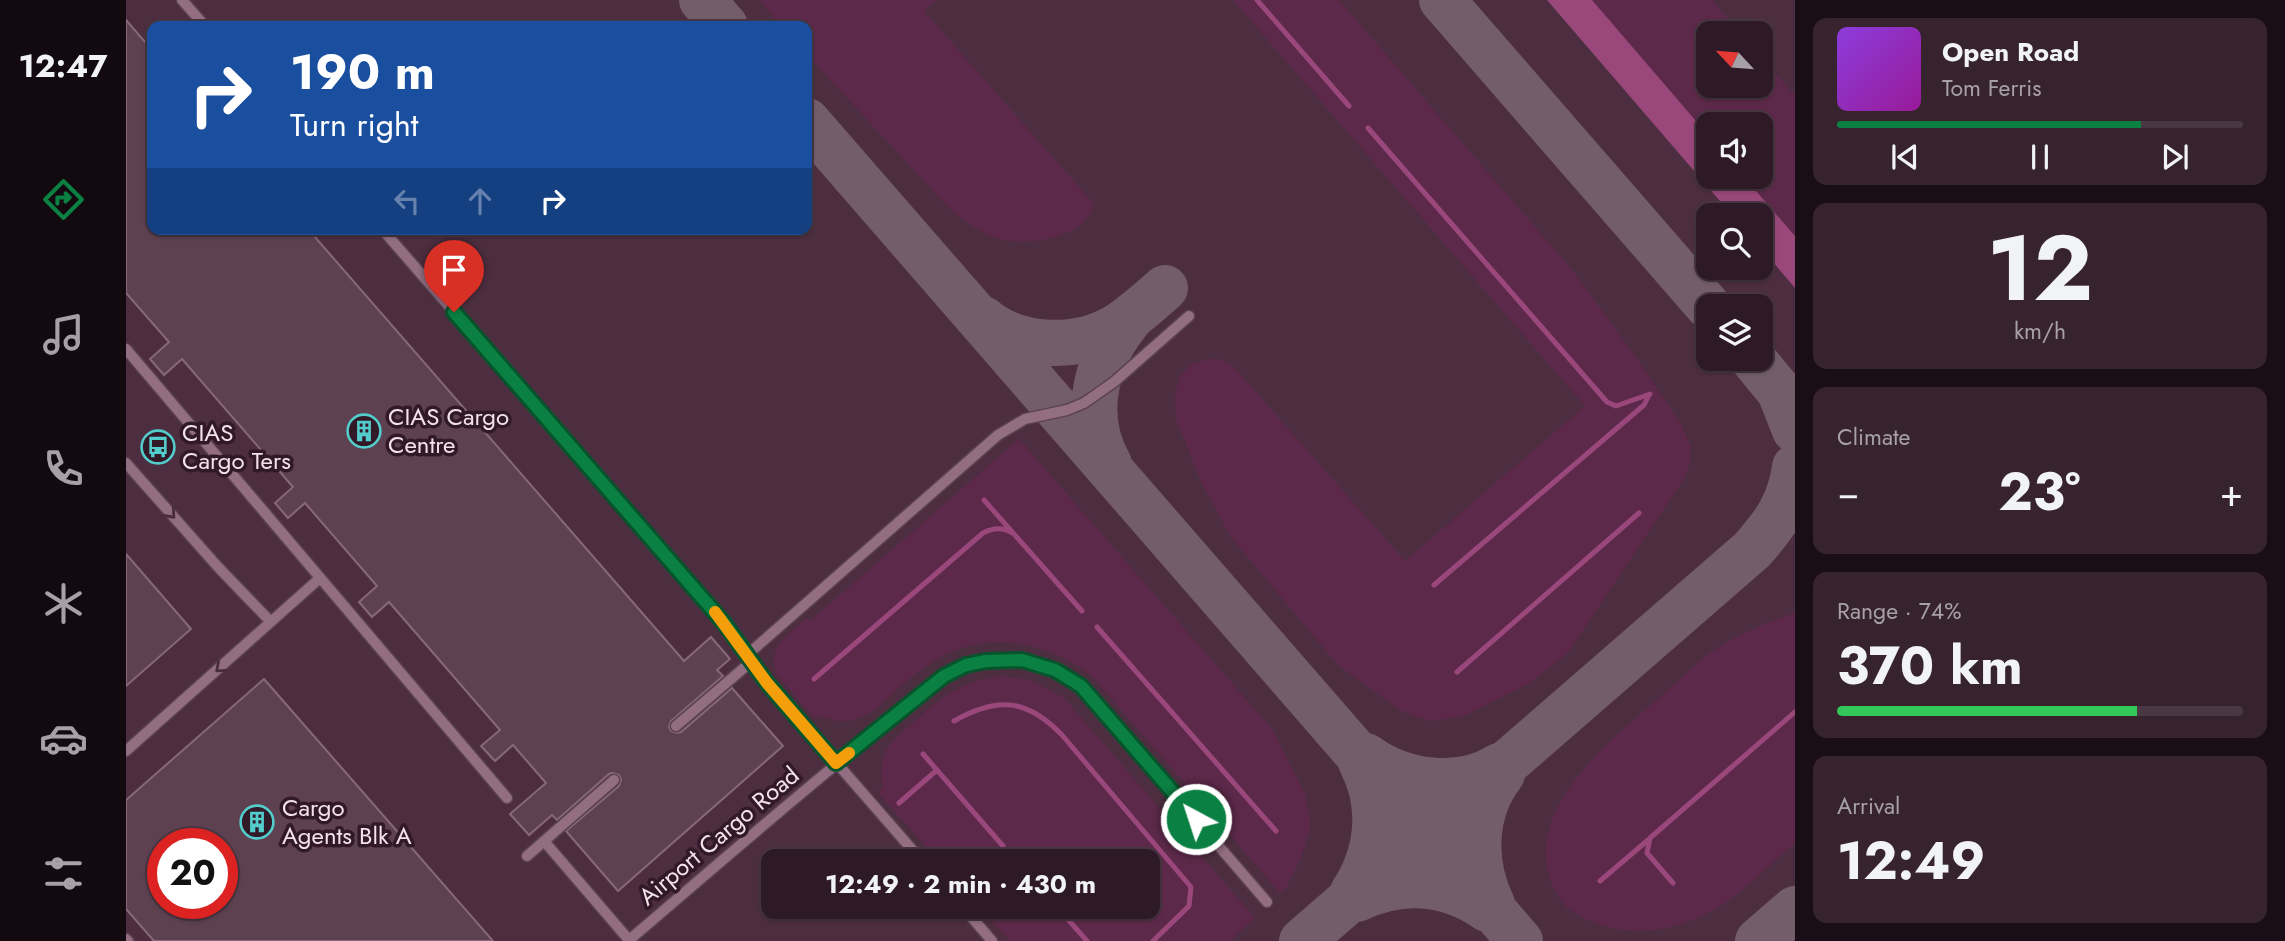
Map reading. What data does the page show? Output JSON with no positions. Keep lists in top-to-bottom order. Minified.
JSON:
{"streets":{"lane":["Airport Cargo Road"]},"places":{"building":["CIAS Cargo Centre","Cargo Agents Blk A"],"bus stop":["CIAS Cargo Ters"]},"north":"top left","page":{"tabs":"12:47","turn":["190 m","Turn right"],"song":["Open Road","Tom Ferris"],"tile":[["12","km/h"],"Climate",["Range · 74%","370 km"],["Arrival","12:49"]],"heat":["−","23°","+"],"limit":"20","trip":"12:49 · 2 min · 430 m"}}
